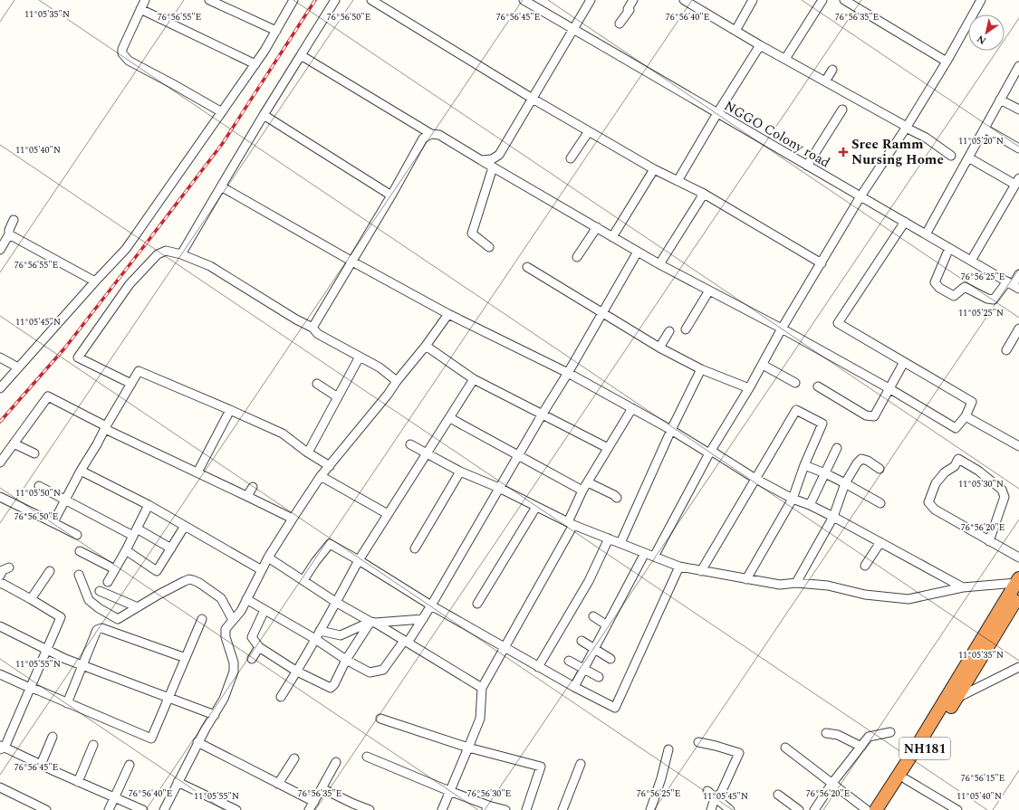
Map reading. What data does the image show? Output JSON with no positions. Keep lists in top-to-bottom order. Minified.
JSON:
{"streets":{"highway":["NH181"],"street":["NGGO Colony road"]},"places":{"health":["Sree Ramm Nursing Home"]},"north":"bottom left","coordinates":["11°05'35\"N","76°56'55\"E","76°56'50\"E","76°56'45\"E","76°56'40\"E","76°56'35\"E","11°05'20\"N","11°05'40\"N","76°56'25\"E","11°05'25\"N","11°05'45\"N","11°05'30\"N","11°05'50\"N","76°56'20\"E","11°05'55\"N","76°56'15\"E","76°56'30\"E"]}
